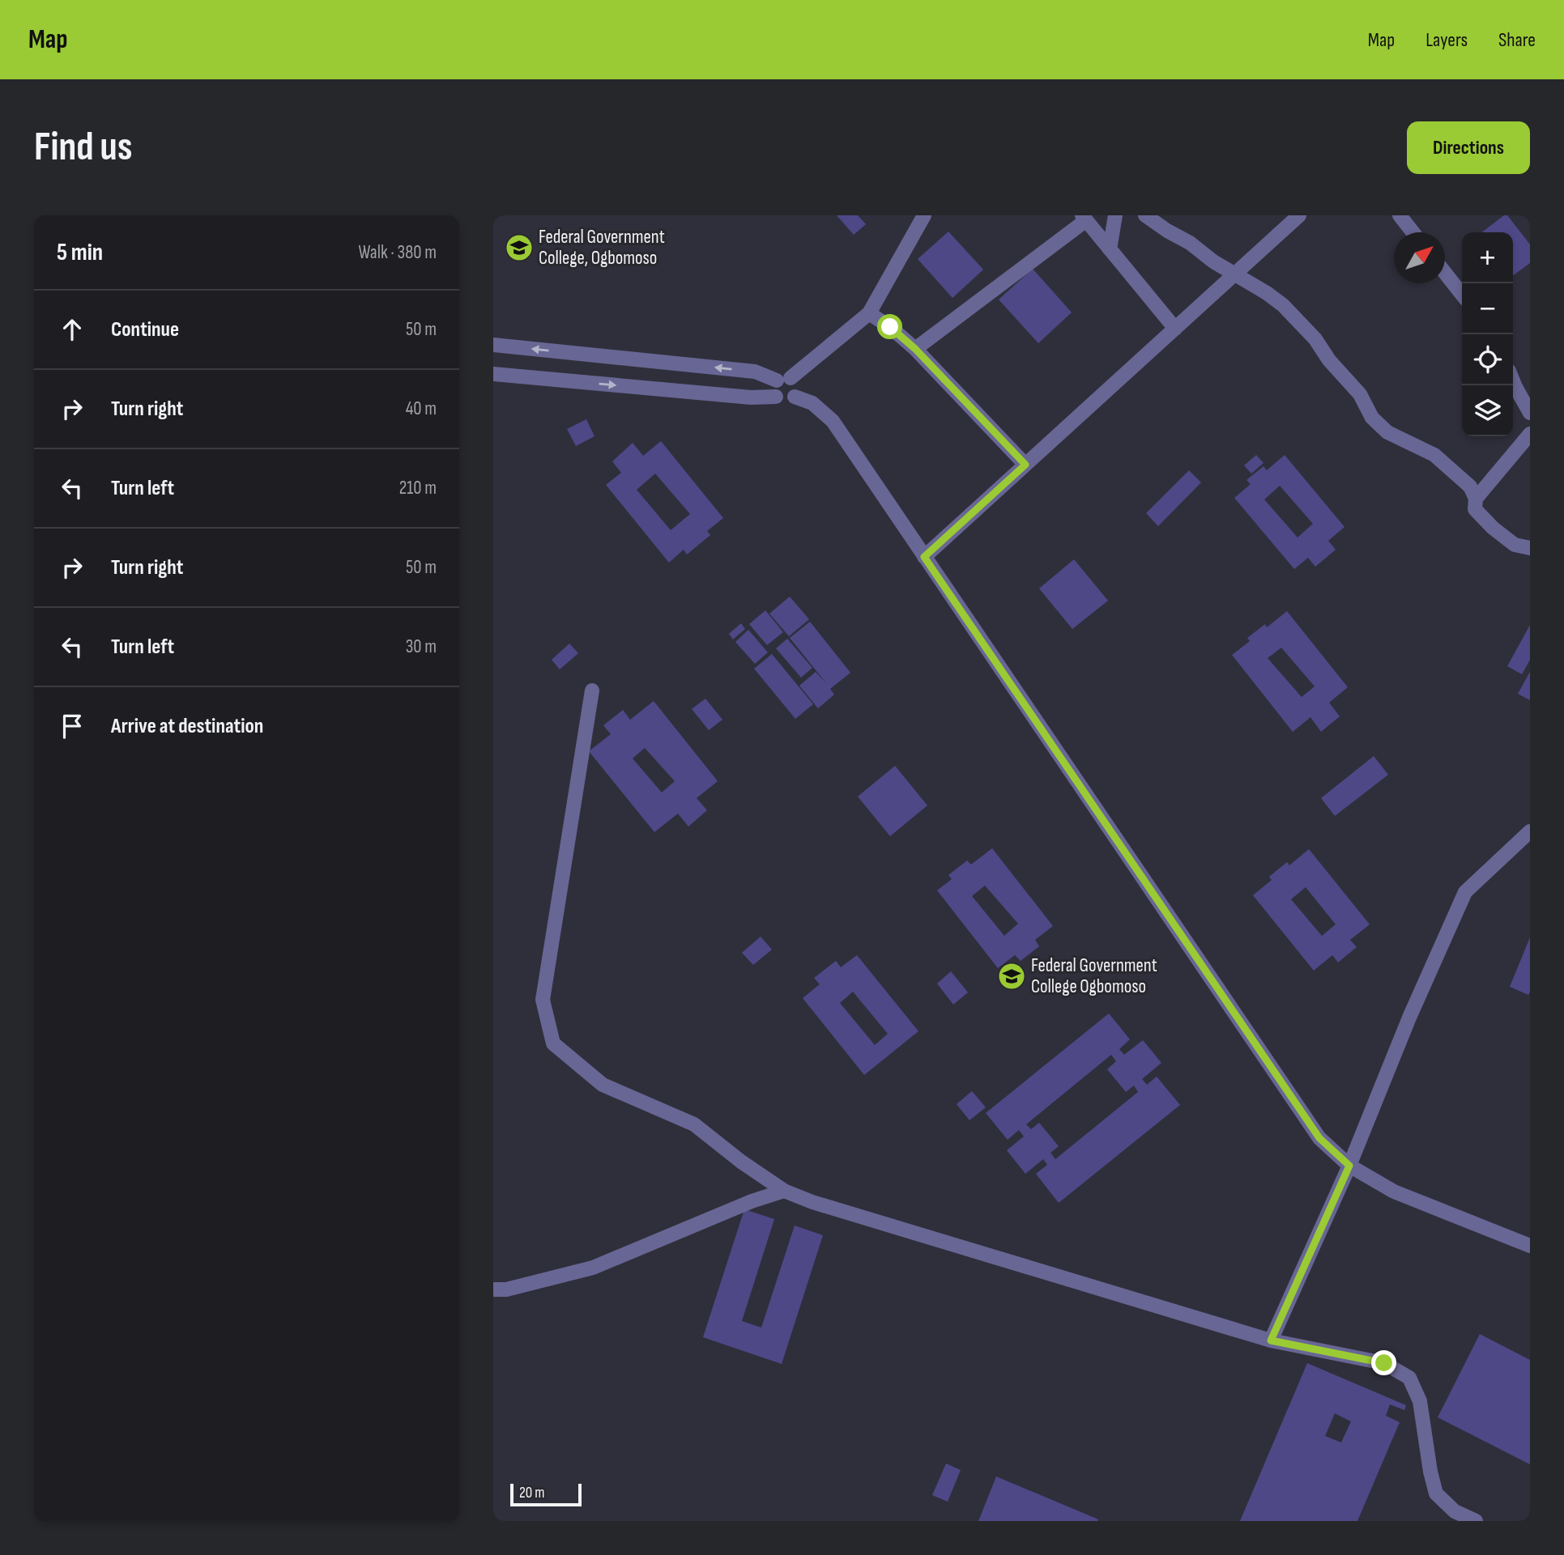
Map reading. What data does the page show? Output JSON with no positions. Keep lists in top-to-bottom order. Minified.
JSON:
{"places":{"school or university":["Federal Government College, Ogbomoso","Federal Government College Ogbomoso"]},"scale_bar":"20 m","north":"top right","page":{"header":"Map","nav":["Map","Layers","Share"],"buttons":"Directions","title":"Find us","heading":["5 min","Walk · 380 m"],"map_buttons":["+","−"],"list":[["Continue","50 m"],["Turn right","40 m"],["Turn left","210 m"],["Turn right","50 m"],["Turn left","30 m"],"Arrive at destination"],"scale":"20 m"}}
